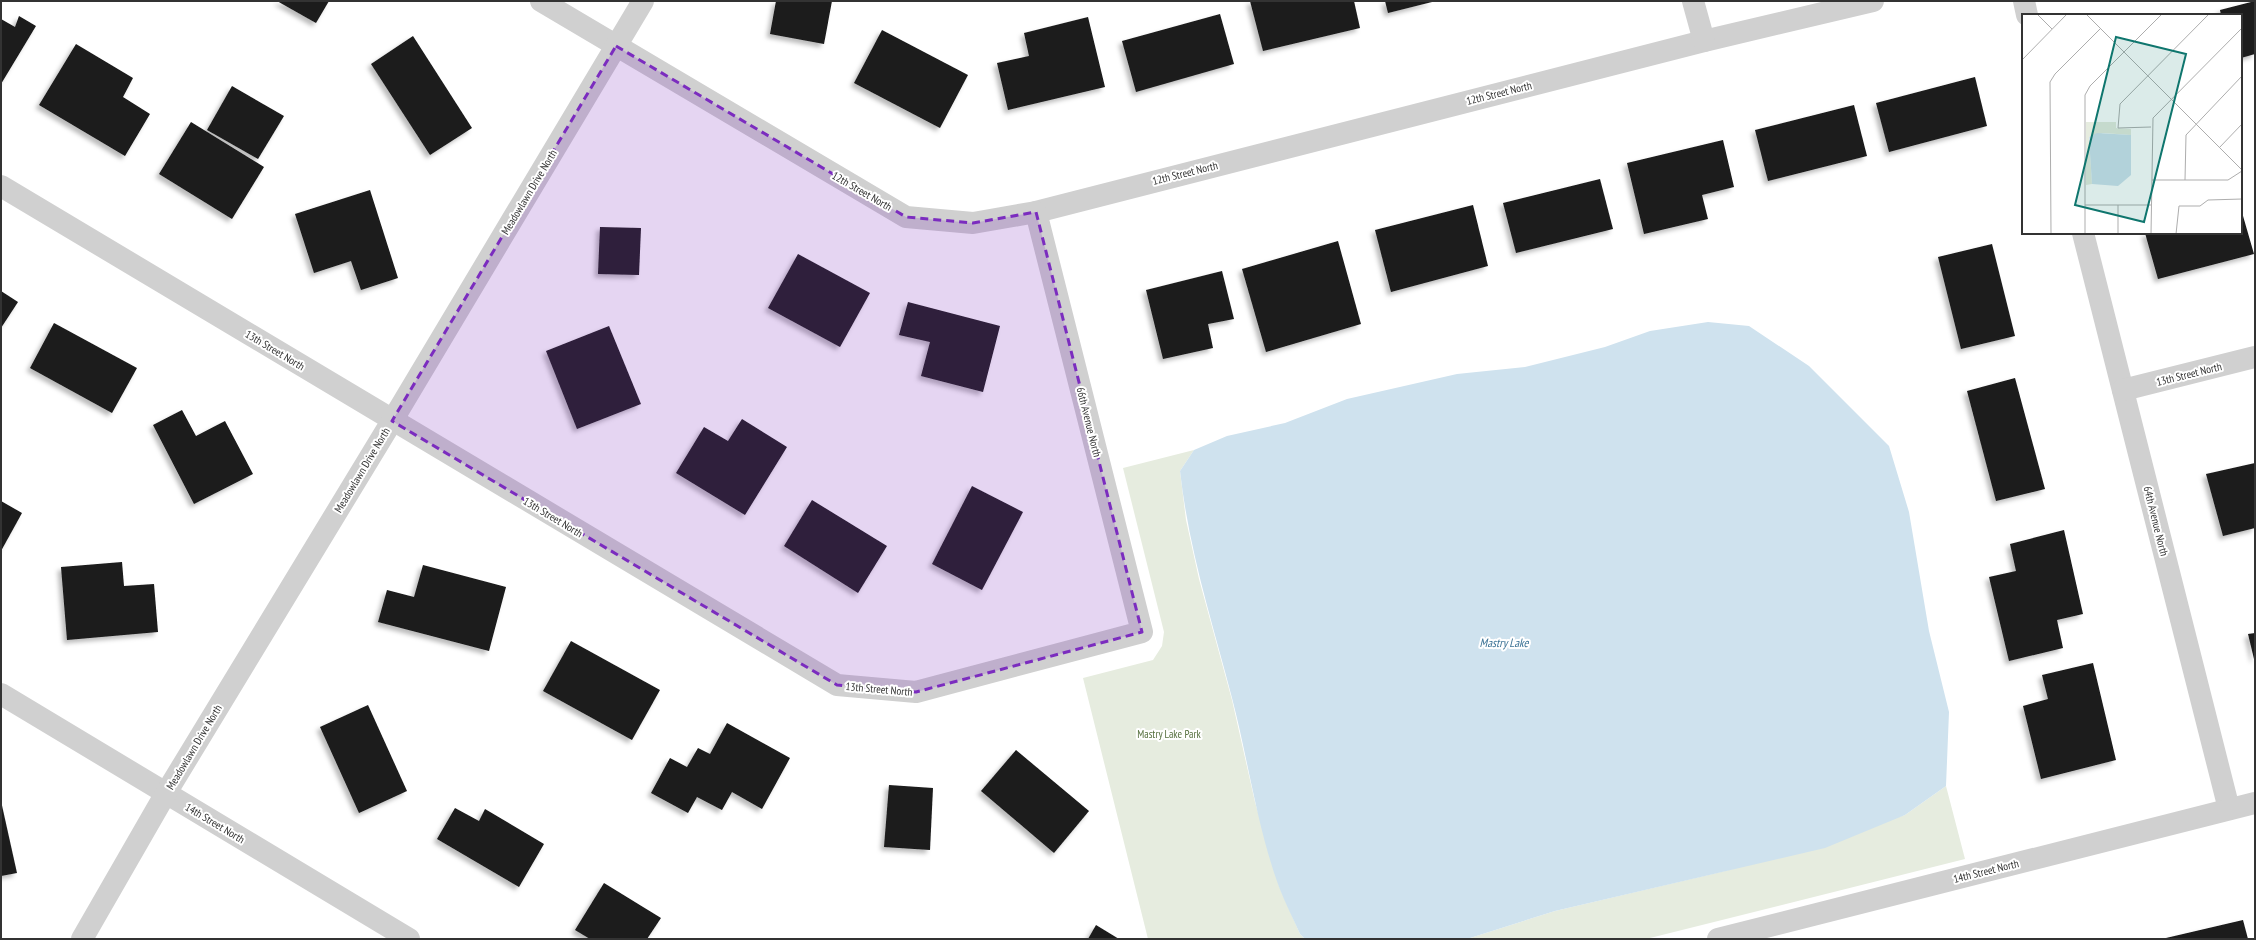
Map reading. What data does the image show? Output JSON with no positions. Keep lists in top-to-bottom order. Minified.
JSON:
{"streets":{"street":["12th Street North","Meadowlawn Drive North","13th Street North","66th Avenue North","64th Avenue North","14th Street North"]},"crossings":[["12th Street North","Meadowlawn Drive North"],["12th Street North","66th Avenue North"],["Meadowlawn Drive North","13th Street North"],["Meadowlawn Drive North","14th Street North"],["13th Street North","66th Avenue North"],["13th Street North","64th Avenue North"],["64th Avenue North","14th Street North"]],"water":["Mastry Lake"],"parks":["Mastry Lake Park"]}
